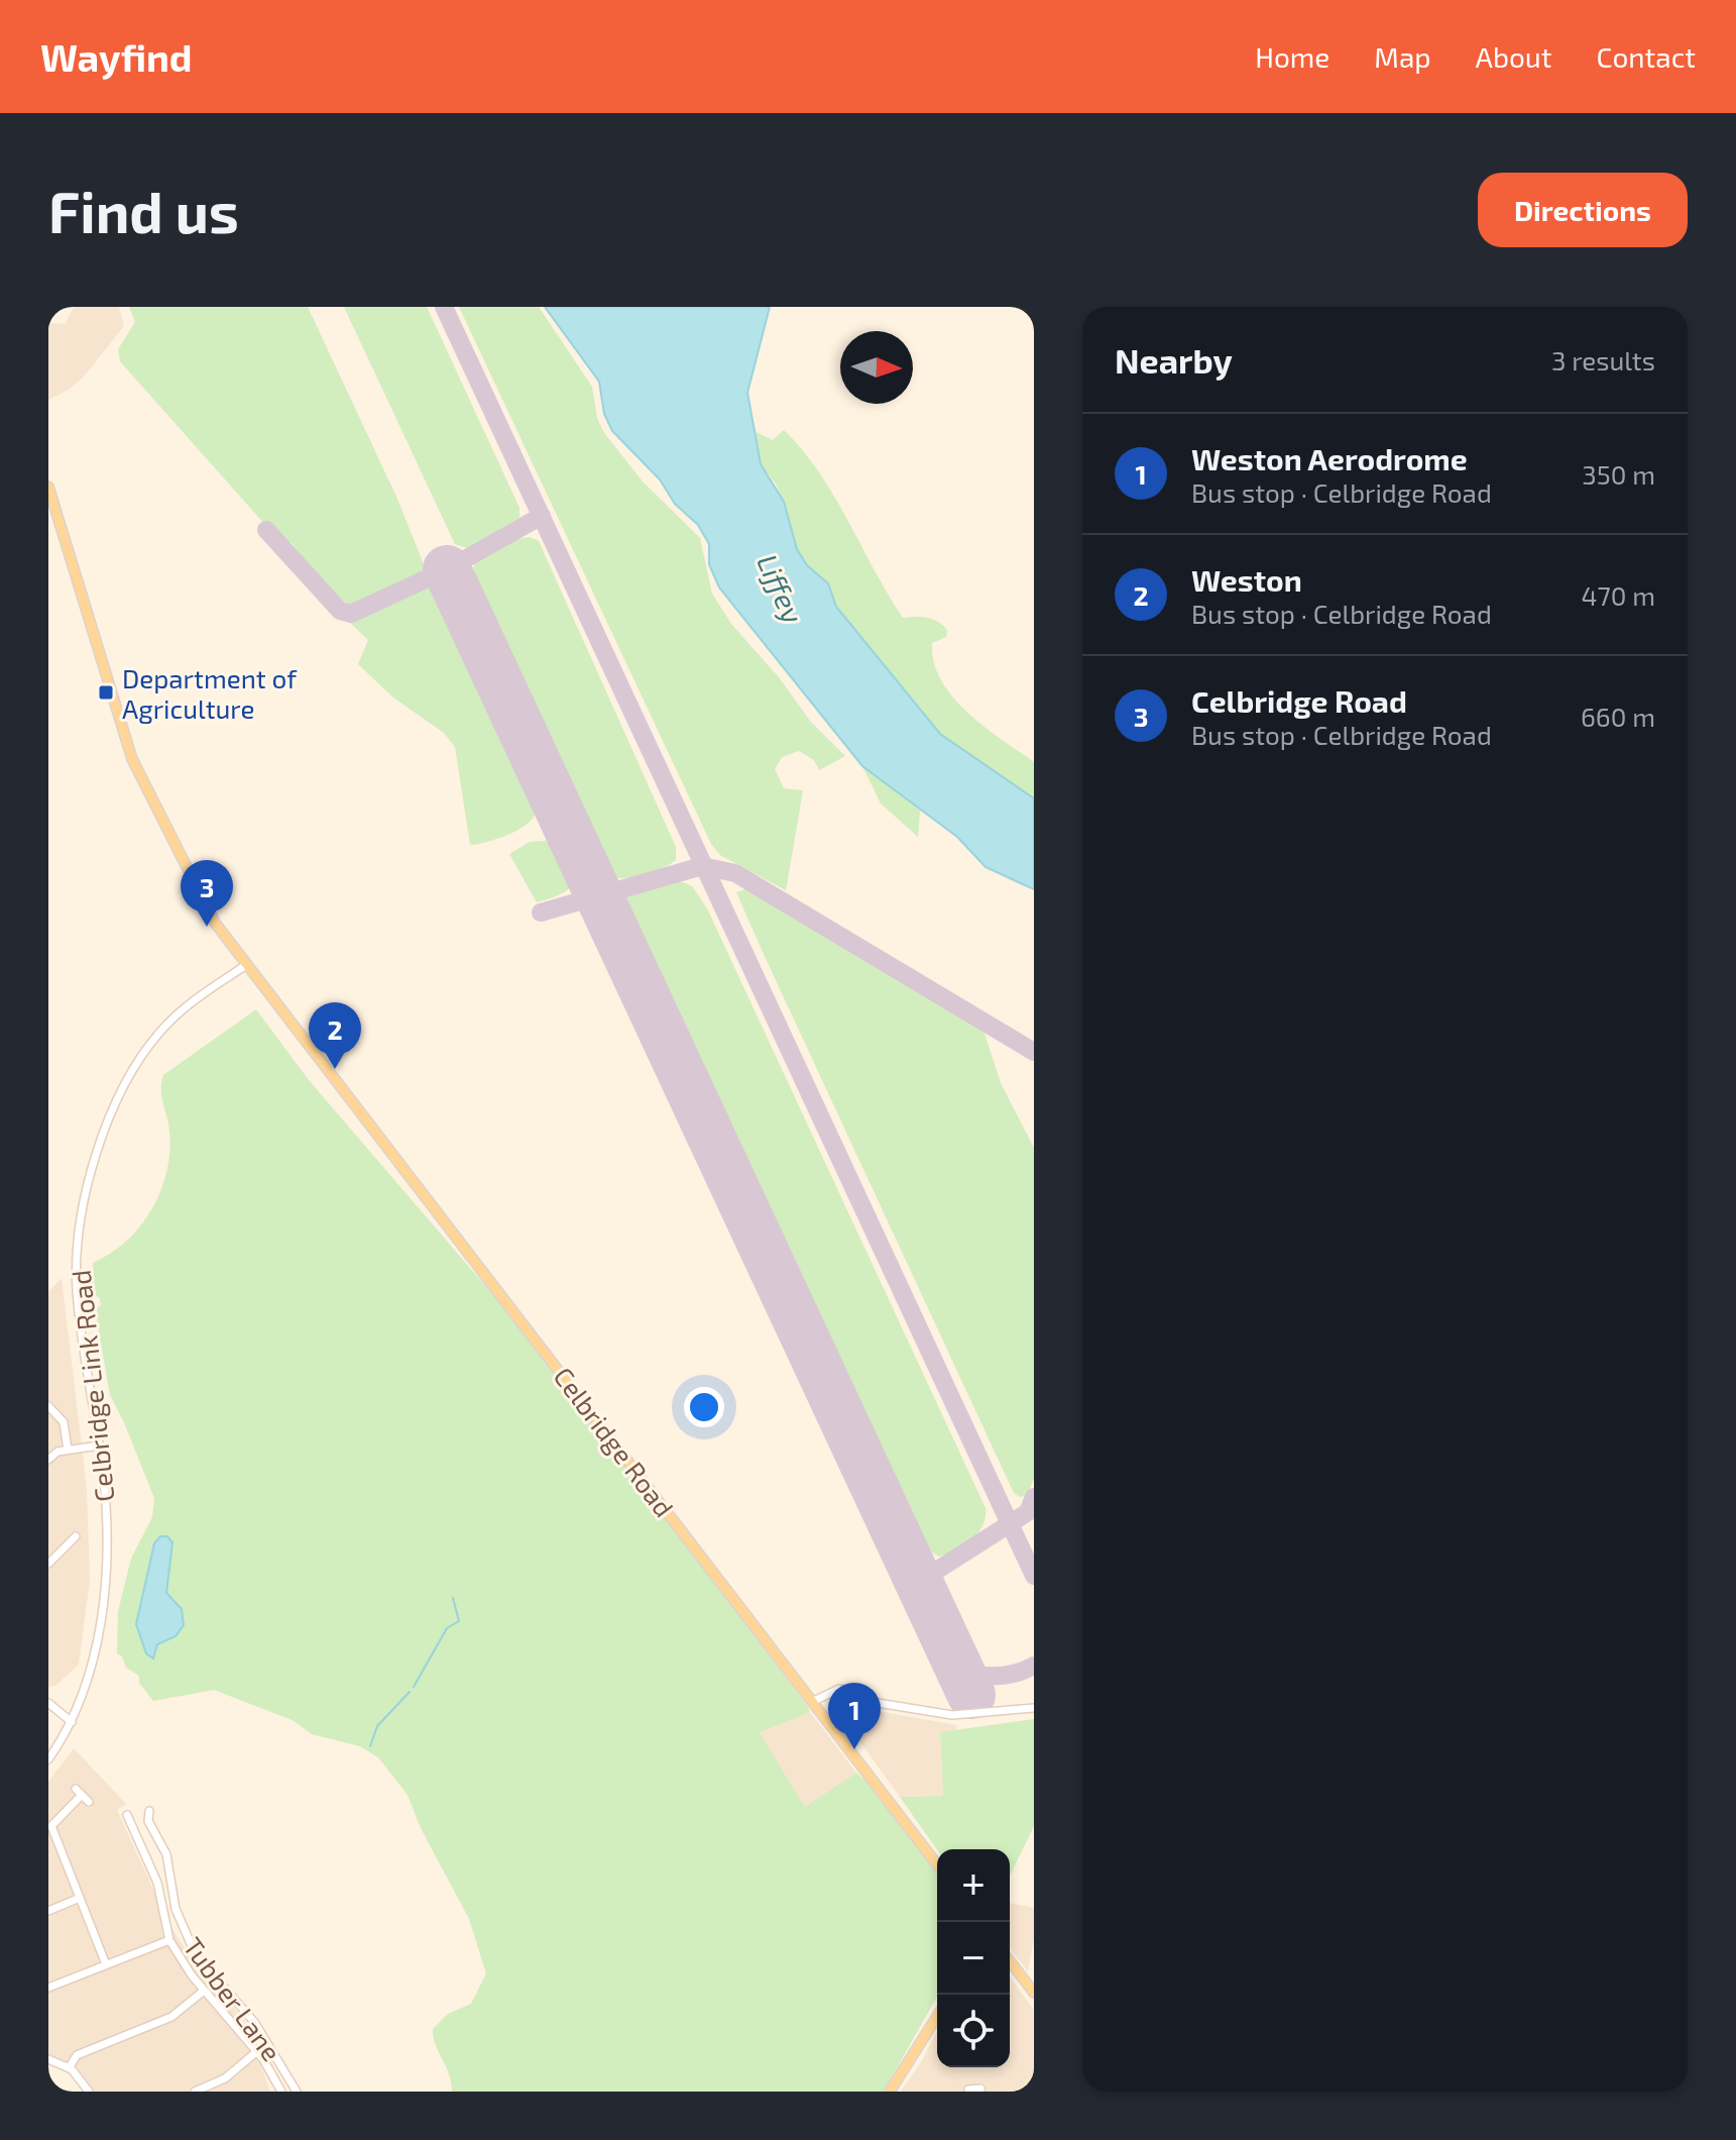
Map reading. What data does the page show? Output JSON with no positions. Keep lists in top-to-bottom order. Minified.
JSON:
{"streets":{"main road":["Celbridge Road"],"street":["Celbridge Link Road","Tubber Lane"]},"crossings":[["Celbridge Link Road","Celbridge Road"]],"water":["Liffey"],"places":{"transit":["Department of Agriculture"]},"north":"right","page":{"header":"Wayfind","nav":["Home","Map","About","Contact"],"buttons":"Directions","title":"Find us","heading":["Nearby","3 results"],"list":[{"mark":"1","name":"Weston Aerodrome","note":"Bus stop · Celbridge Road","value":"350 m"},{"mark":"2","name":"Weston","note":"Bus stop · Celbridge Road","value":"470 m"},{"mark":"3","name":"Celbridge Road","note":"Bus stop · Celbridge Road","value":"660 m"}],"pins":["3","2","1"],"map_buttons":["+","−"]}}
